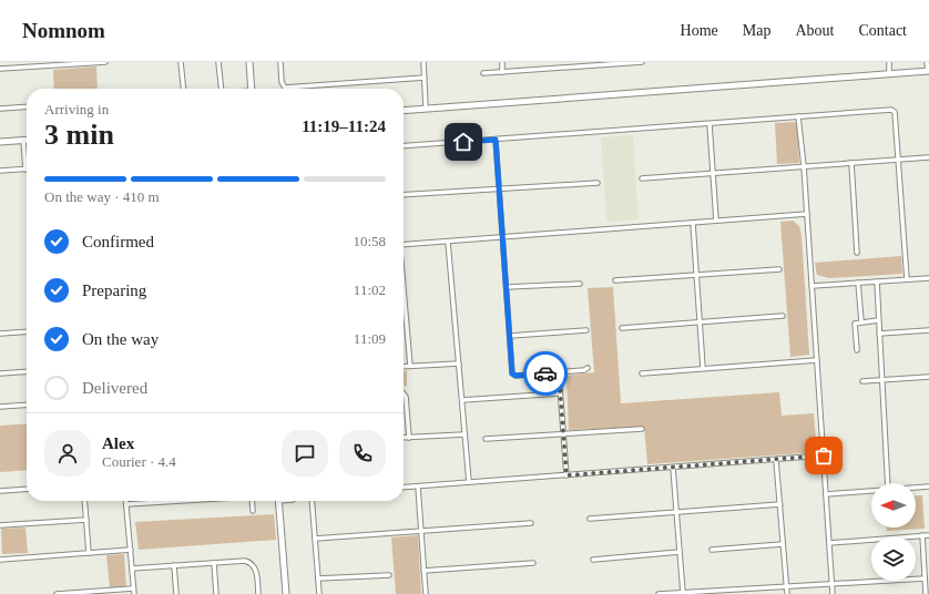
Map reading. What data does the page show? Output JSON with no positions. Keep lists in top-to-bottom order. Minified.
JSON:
{"north":"left","page":{"header":"Nomnom","nav":["Home","Map","About","Contact"],"heading":["3 min","Arriving in","11:19–11:24"],"panel":["Alex","Courier · 4.4"],"bar":"On the way · 410 m","list":[["Confirmed","10:58"],["Preparing","11:02"],["On the way","11:09"],"Delivered"]}}
